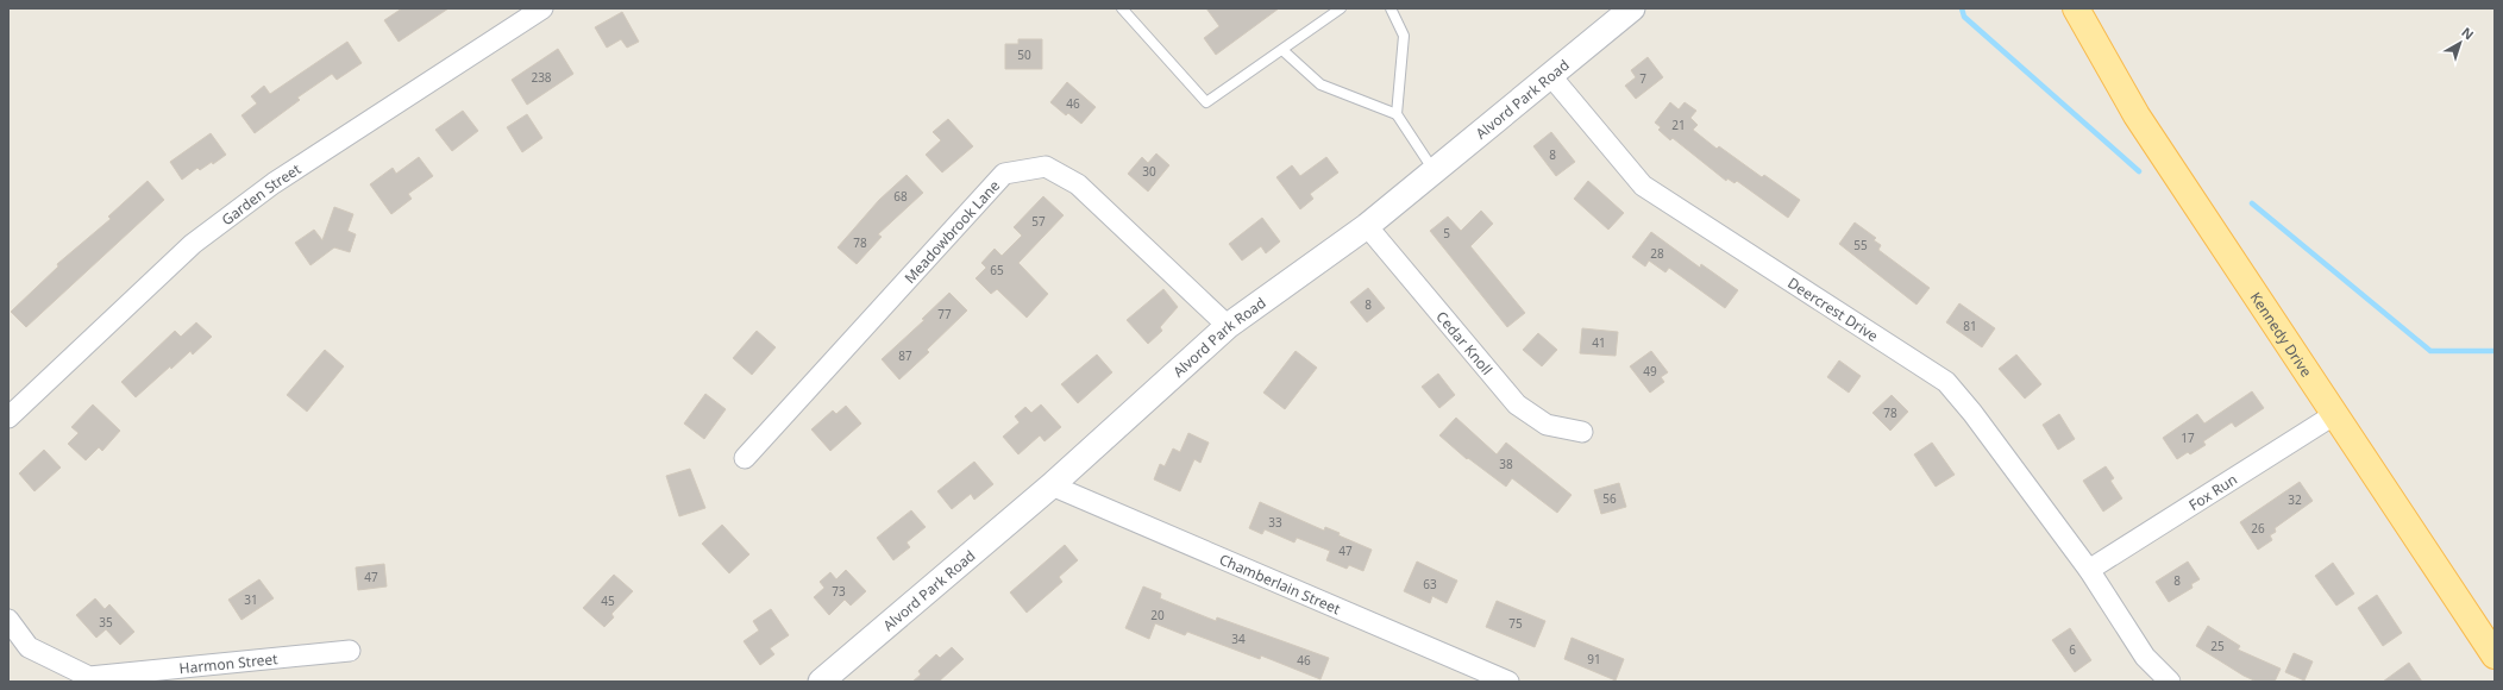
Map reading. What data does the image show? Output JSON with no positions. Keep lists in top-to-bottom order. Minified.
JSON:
{"streets":{"main road":["Kennedy Drive"],"street":["Alvord Park Road","Garden Street","Meadowbrook Lane","Deercrest Drive","Cedar Knoll","Fox Run","Chamberlain Street","Harmon Street"]},"crossings":[["Alvord Park Road","Meadowbrook Lane"],["Alvord Park Road","Deercrest Drive"],["Alvord Park Road","Cedar Knoll"],["Alvord Park Road","Chamberlain Street"],["Deercrest Drive","Fox Run"],["Kennedy Drive","Fox Run"]],"house_numbers":["50","238","7","46","21","8","30","68","57","5","78","55","28","65","8","77","81","41","87","49","78","17","38","56","32","33","26","47","47","8","63","73","31","45","20","35","75","34","25","6","91","46"],"north":"top right"}
